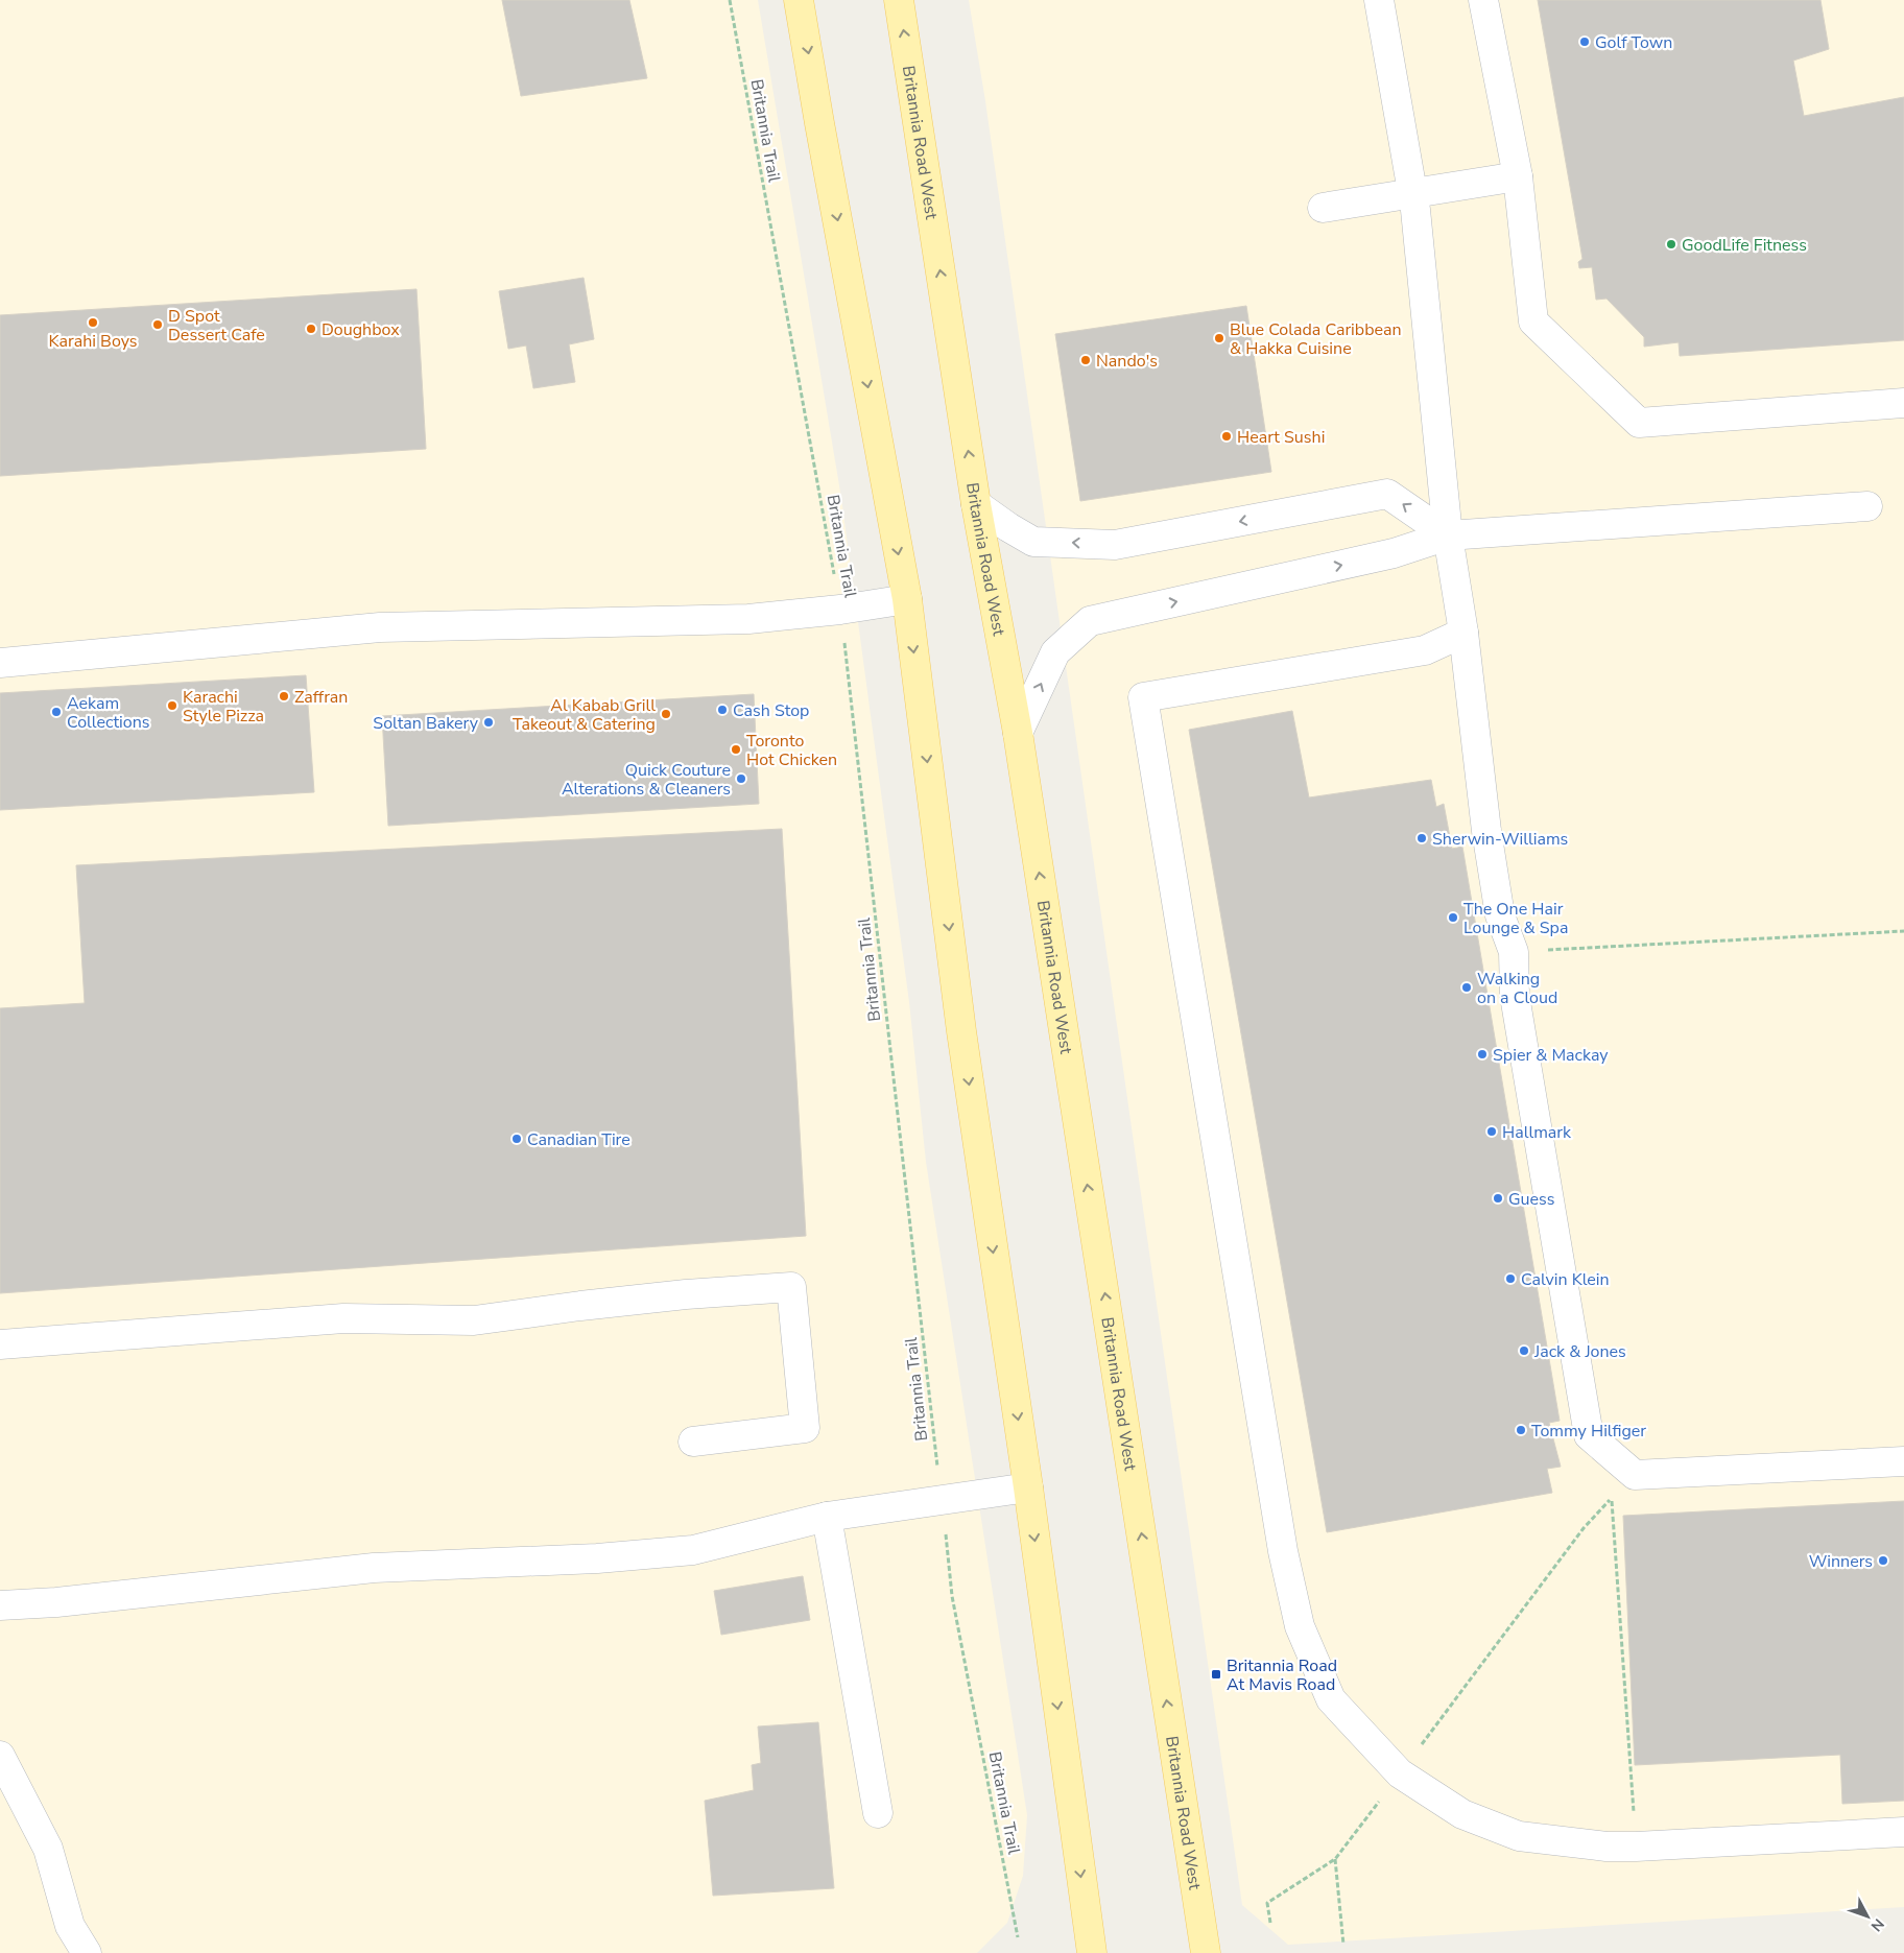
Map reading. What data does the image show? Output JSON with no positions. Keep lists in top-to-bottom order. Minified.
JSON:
{"streets":{"main road":["Britannia Road West"],"path":["Britannia Trail"]},"places":{"other":["Golf Town","GoodLife Fitness","Karahi Boys","D Spot Dessert Cafe","Doughbox","Blue Colada Caribbean & Hakka Cuisine","Nando's","Heart Sushi","Zaffran","Karachi Style Pizza","Cash Stop","Aekam Collections","Al Kabab Grill Takeout & Catering","Soltan Bakery","Toronto Hot Chicken","Quick Couture Alterations & Cleaners","Sherwin-Williams","The One Hair Lounge & Spa","Walking on a Cloud","Spier & Mackay","Hallmark","Canadian Tire","Guess","Calvin Klein","Jack & Jones","Tommy Hilfiger","Winners"],"transit":["Britannia Road At Mavis Road"]},"north":"bottom right"}
